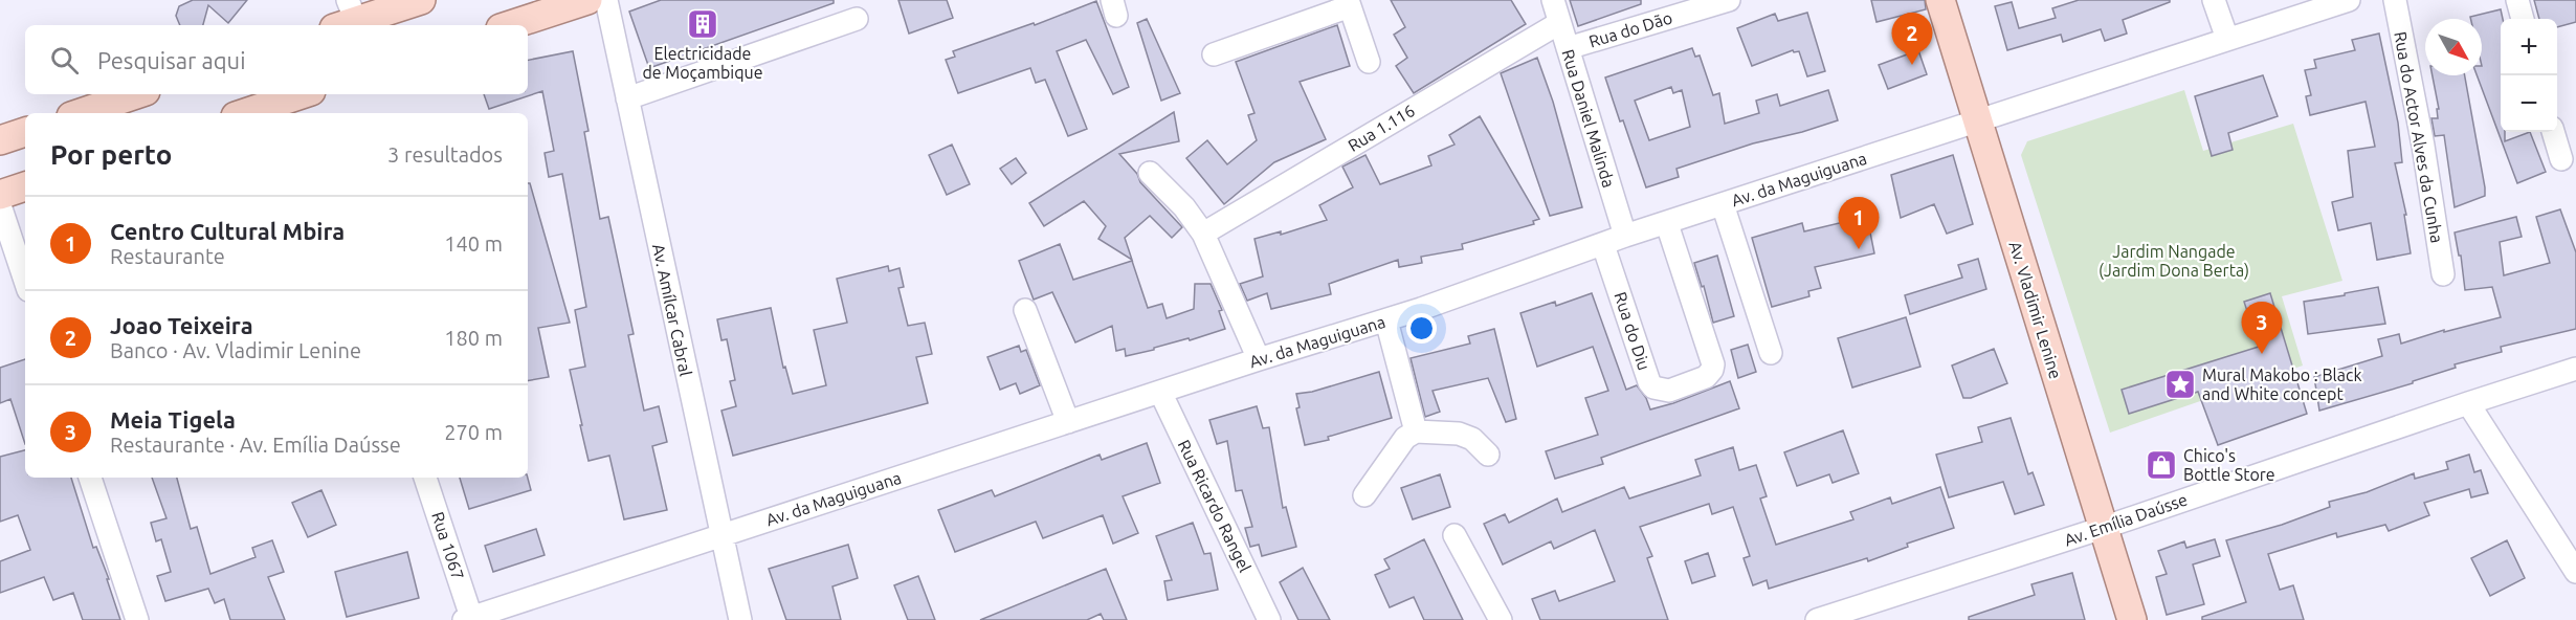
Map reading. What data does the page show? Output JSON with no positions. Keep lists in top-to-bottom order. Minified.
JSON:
{"streets":{"main road":["Av. Vladimir Lenine"],"street":["Rua do Dão","Rua Daniel Malinda","Rua 1.116","Rua do Actor Alves da Cunha","Av. da Maguiguana","Av. Amílcar Cabral","Rua do Diu","Rua Ricardo Rangel","Av. Emília Daússe","Rua 1067"]},"crossings":[["Rua do Dão","Rua Daniel Malinda"],["Rua Daniel Malinda","Rua 1.116"],["Rua Daniel Malinda","Av. da Maguiguana"],["Av. da Maguiguana","Av. Amílcar Cabral"],["Av. da Maguiguana","Av. Vladimir Lenine"],["Av. da Maguiguana","Rua do Diu"],["Av. da Maguiguana","Rua Ricardo Rangel"],["Av. da Maguiguana","Rua 1067"],["Av. Vladimir Lenine","Av. Emília Daússe"]],"parks":["Jardim Nangade (Jardim Dona Berta)"],"places":{"building":["Electricidade de Moçambique"],"place":["Mural Makobo : Black and White concept"],"shop":["Chico's Bottle Store"]},"north":"bottom right","page":{"pins":["2","1","3"],"map_buttons":["+","−"],"search":"Pesquisar aqui","heading":["Por perto","3 resultados"],"list":[{"mark":"1","name":"Centro Cultural Mbira","note":"Restaurante","value":"140 m"},{"mark":"2","name":"Joao Teixeira","note":"Banco · Av. Vladimir Lenine","value":"180 m"},{"mark":"3","name":"Meia Tigela","note":"Restaurante · Av. Emília Daússe","value":"270 m"}]}}
